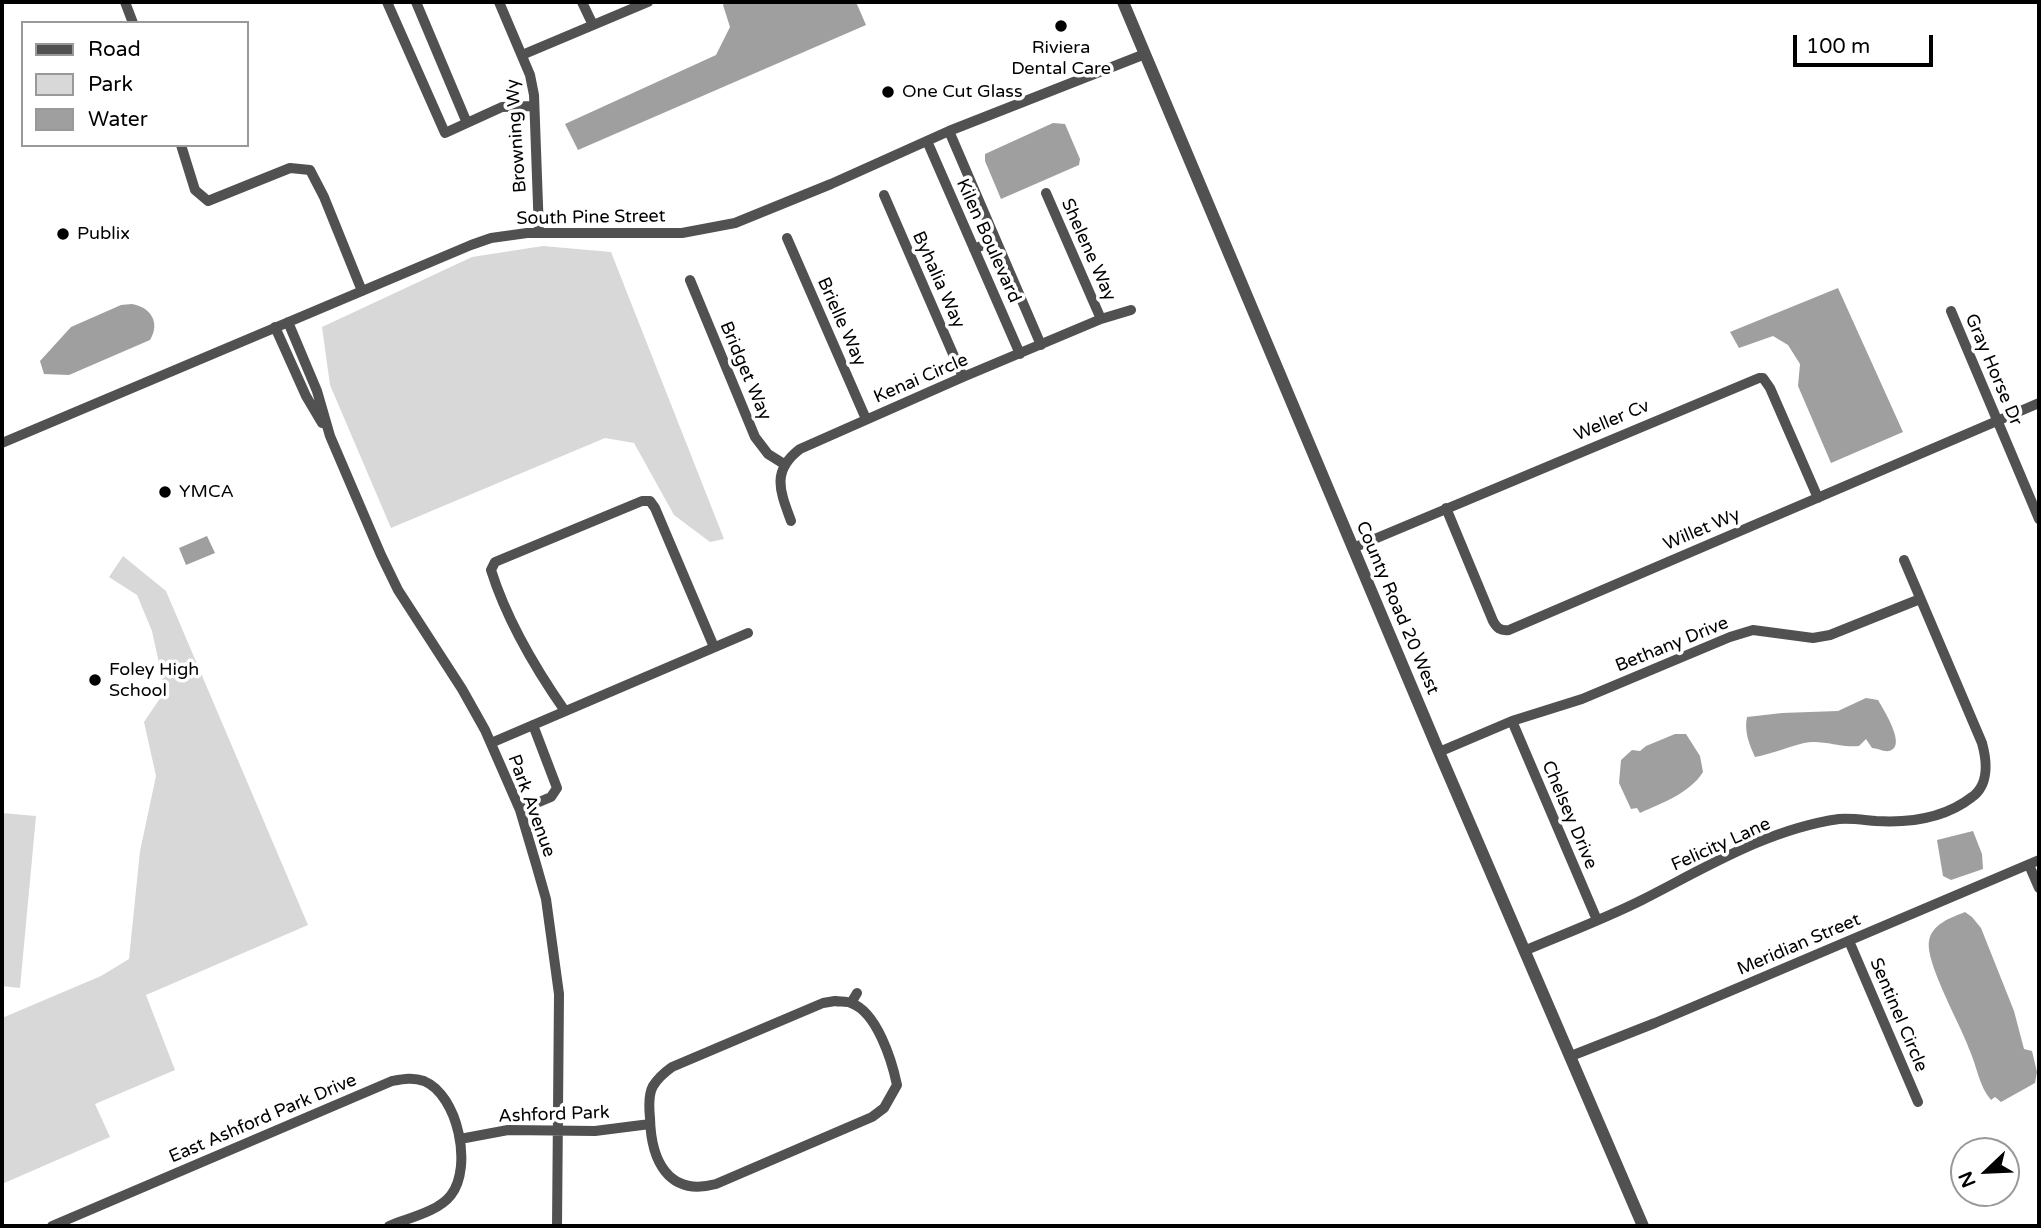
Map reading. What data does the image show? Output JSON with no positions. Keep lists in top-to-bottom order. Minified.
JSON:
{"streets":{"street":["Browning Wy","South Pine Street","Kilen Boulevard","Shelene Way","Byhalia Way","Brielle Way","Gray Horse Dr","Bridget Way","Kenai Circle","Weller Cv","Willet Wy","County Road 20 West","Bethany Drive","Park Avenue","Chelsey Drive","Felicity Lane","Meridian Street","Sentinel Circle","Ashford Park","East Ashford Park Drive"]},"crossings":[["Browning Wy","South Pine Street"],["South Pine Street","Kilen Boulevard"],["South Pine Street","County Road 20 West"],["South Pine Street","Park Avenue"],["Kilen Boulevard","Kenai Circle"],["Shelene Way","Kenai Circle"],["Byhalia Way","Kenai Circle"],["Brielle Way","Kenai Circle"],["Gray Horse Dr","Willet Wy"],["Bridget Way","Kenai Circle"],["Weller Cv","Willet Wy"],["Weller Cv","County Road 20 West"],["County Road 20 West","Bethany Drive"],["County Road 20 West","Felicity Lane"],["County Road 20 West","Meridian Street"],["Bethany Drive","Chelsey Drive"],["Bethany Drive","Felicity Lane"],["Park Avenue","Ashford Park"],["Chelsey Drive","Felicity Lane"],["Meridian Street","Sentinel Circle"],["Ashford Park","East Ashford Park Drive"]],"places":["Riviera Dental Care","One Cut Glass","Publix","YMCA","Foley High School"],"legend":["Road","Park","Water"],"scale_bar":"100 m","north":"bottom left"}
